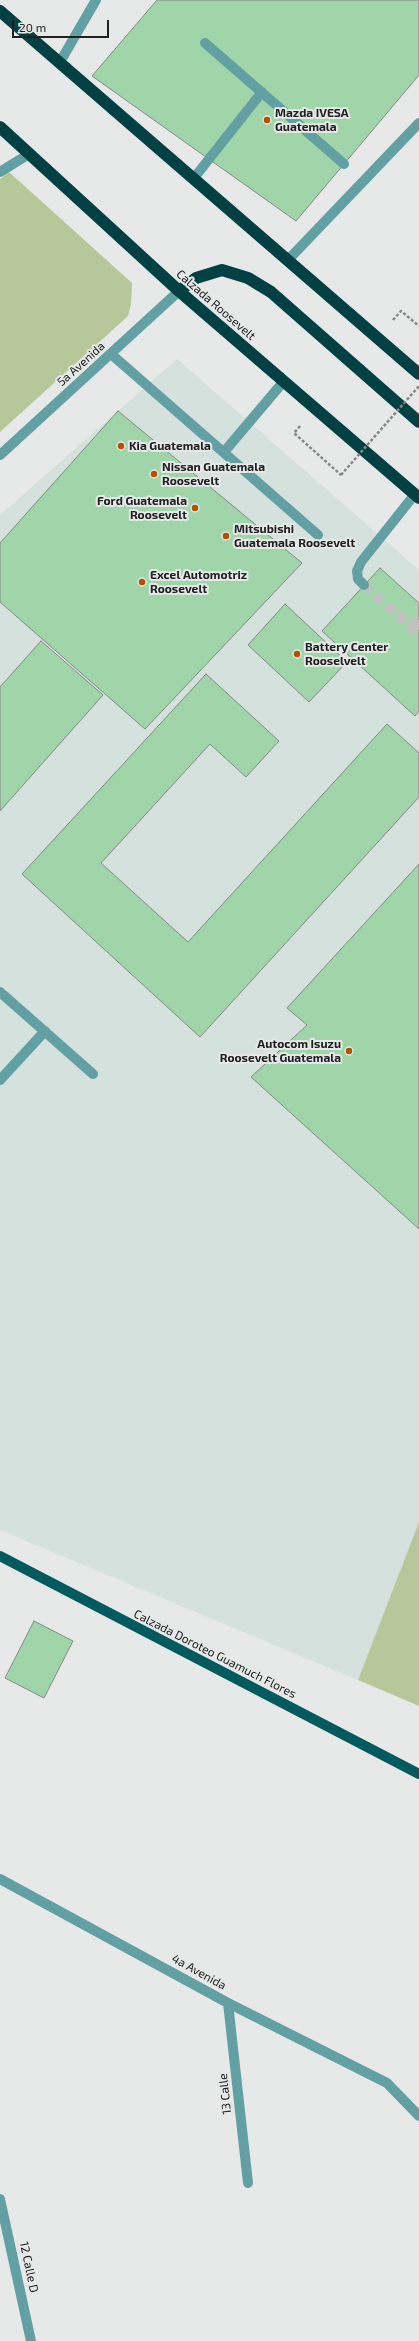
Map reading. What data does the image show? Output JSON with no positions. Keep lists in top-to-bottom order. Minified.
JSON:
{"streets":{"highway":["Calzada Roosevelt"],"main road":["Calzada Doroteo Guamuch Flores"],"street":["5a Avenida","4a Avenida","13 Calle","12 Calle D"]},"crossings":[["Calzada Roosevelt","5a Avenida"],["4a Avenida","13 Calle"]],"places":["Mazda IVESA Guatemala","Kia Guatemala","Nissan Guatemala Roosevelt","Ford Guatemala Roosevelt","Mitsubishi Guatemala Roosevelt","Excel Automotriz Roosevelt","Battery Center Rooselvelt","Autocom Isuzu Roosevelt Guatemala"],"scale_bar":"20 m"}
